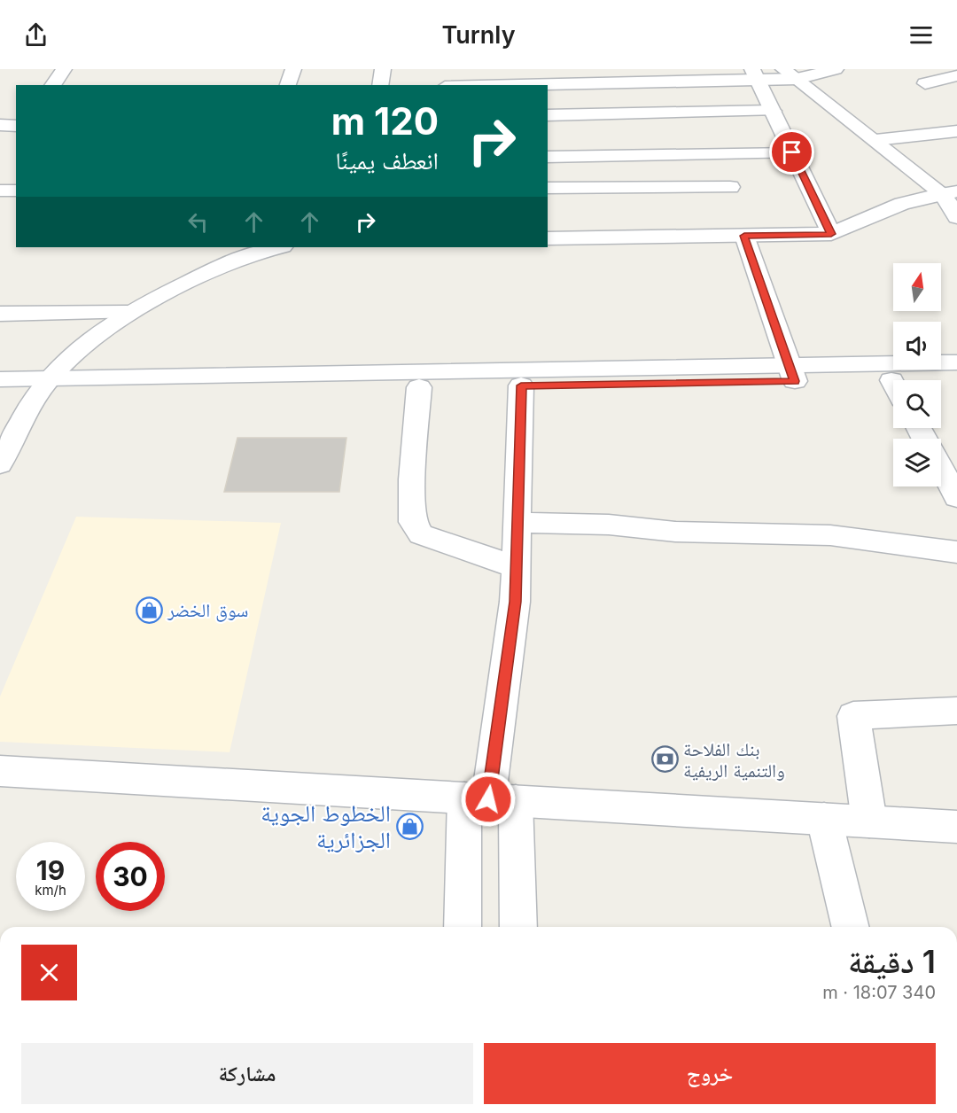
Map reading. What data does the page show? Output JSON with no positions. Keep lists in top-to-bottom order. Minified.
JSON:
{"places":{"shop":["سوق الخضر","الخطوط الجوية الجزائرية"],"bank":["بنك الفلاحة والتنمية الريفية"]},"north":"top","page":{"header":"Turnly","turn":["120 m","انعطف يمينًا"],"speed":"19 km/h","limit":"30","heading":["1 دقيقة","340 m · 18:07"],"buttons":["خروج","مشاركة"]}}
